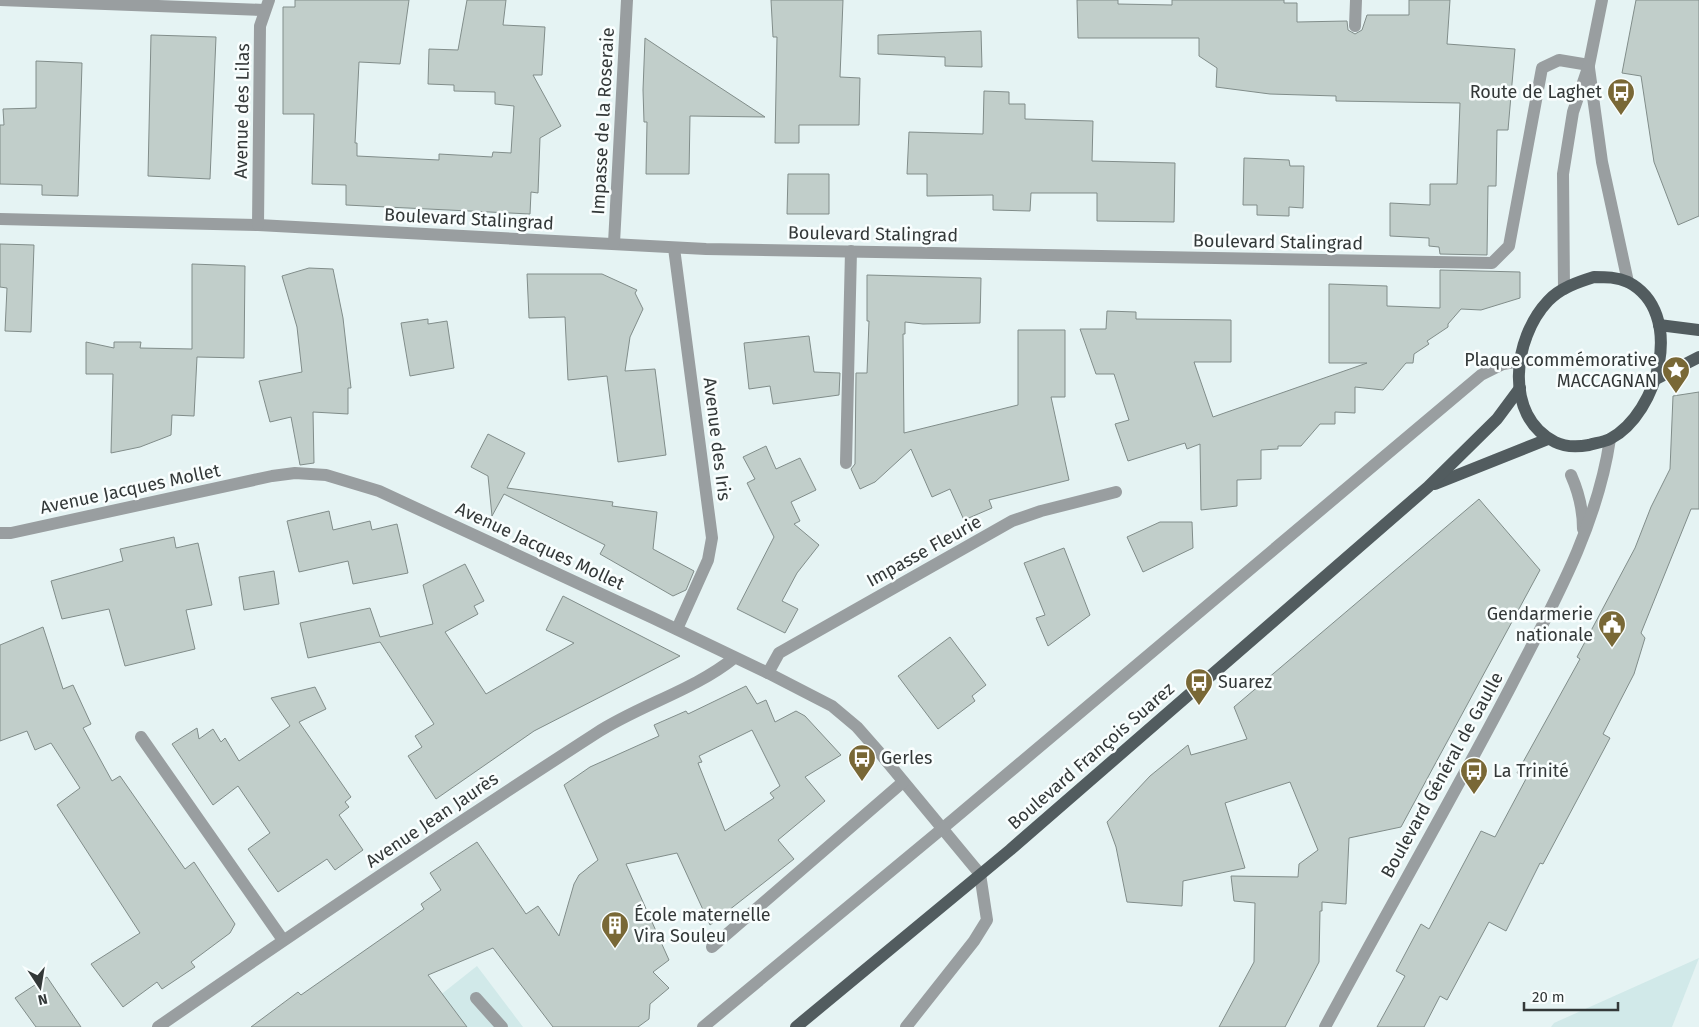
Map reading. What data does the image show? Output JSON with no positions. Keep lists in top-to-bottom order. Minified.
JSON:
{"streets":{"main road":["Boulevard François Suarez"],"street":["Avenue des Lilas","Impasse de la Roseraie","Boulevard Stalingrad","Avenue des Iris","Avenue Jacques Mollet","Impasse Fleurie","Boulevard Général de Gaulle","Avenue Jean Jaurès"]},"crossings":[["Avenue des Lilas","Boulevard Stalingrad"],["Impasse de la Roseraie","Boulevard Stalingrad"],["Boulevard Stalingrad","Avenue des Iris"],["Avenue des Iris","Avenue Jacques Mollet"],["Avenue Jacques Mollet","Impasse Fleurie"],["Avenue Jacques Mollet","Boulevard François Suarez"],["Avenue Jacques Mollet","Avenue Jean Jaurès"],["Boulevard François Suarez","Boulevard Général de Gaulle"]],"places":{"bus stop":["Route de Laghet","Suarez","Gerles","La Trinité"],"place":["Plaque commémorative MACCAGNAN"],"public building":["Gendarmerie nationale"],"building":["École maternelle Vira Souleu"]},"scale_bar":"20 m","north":"bottom"}
